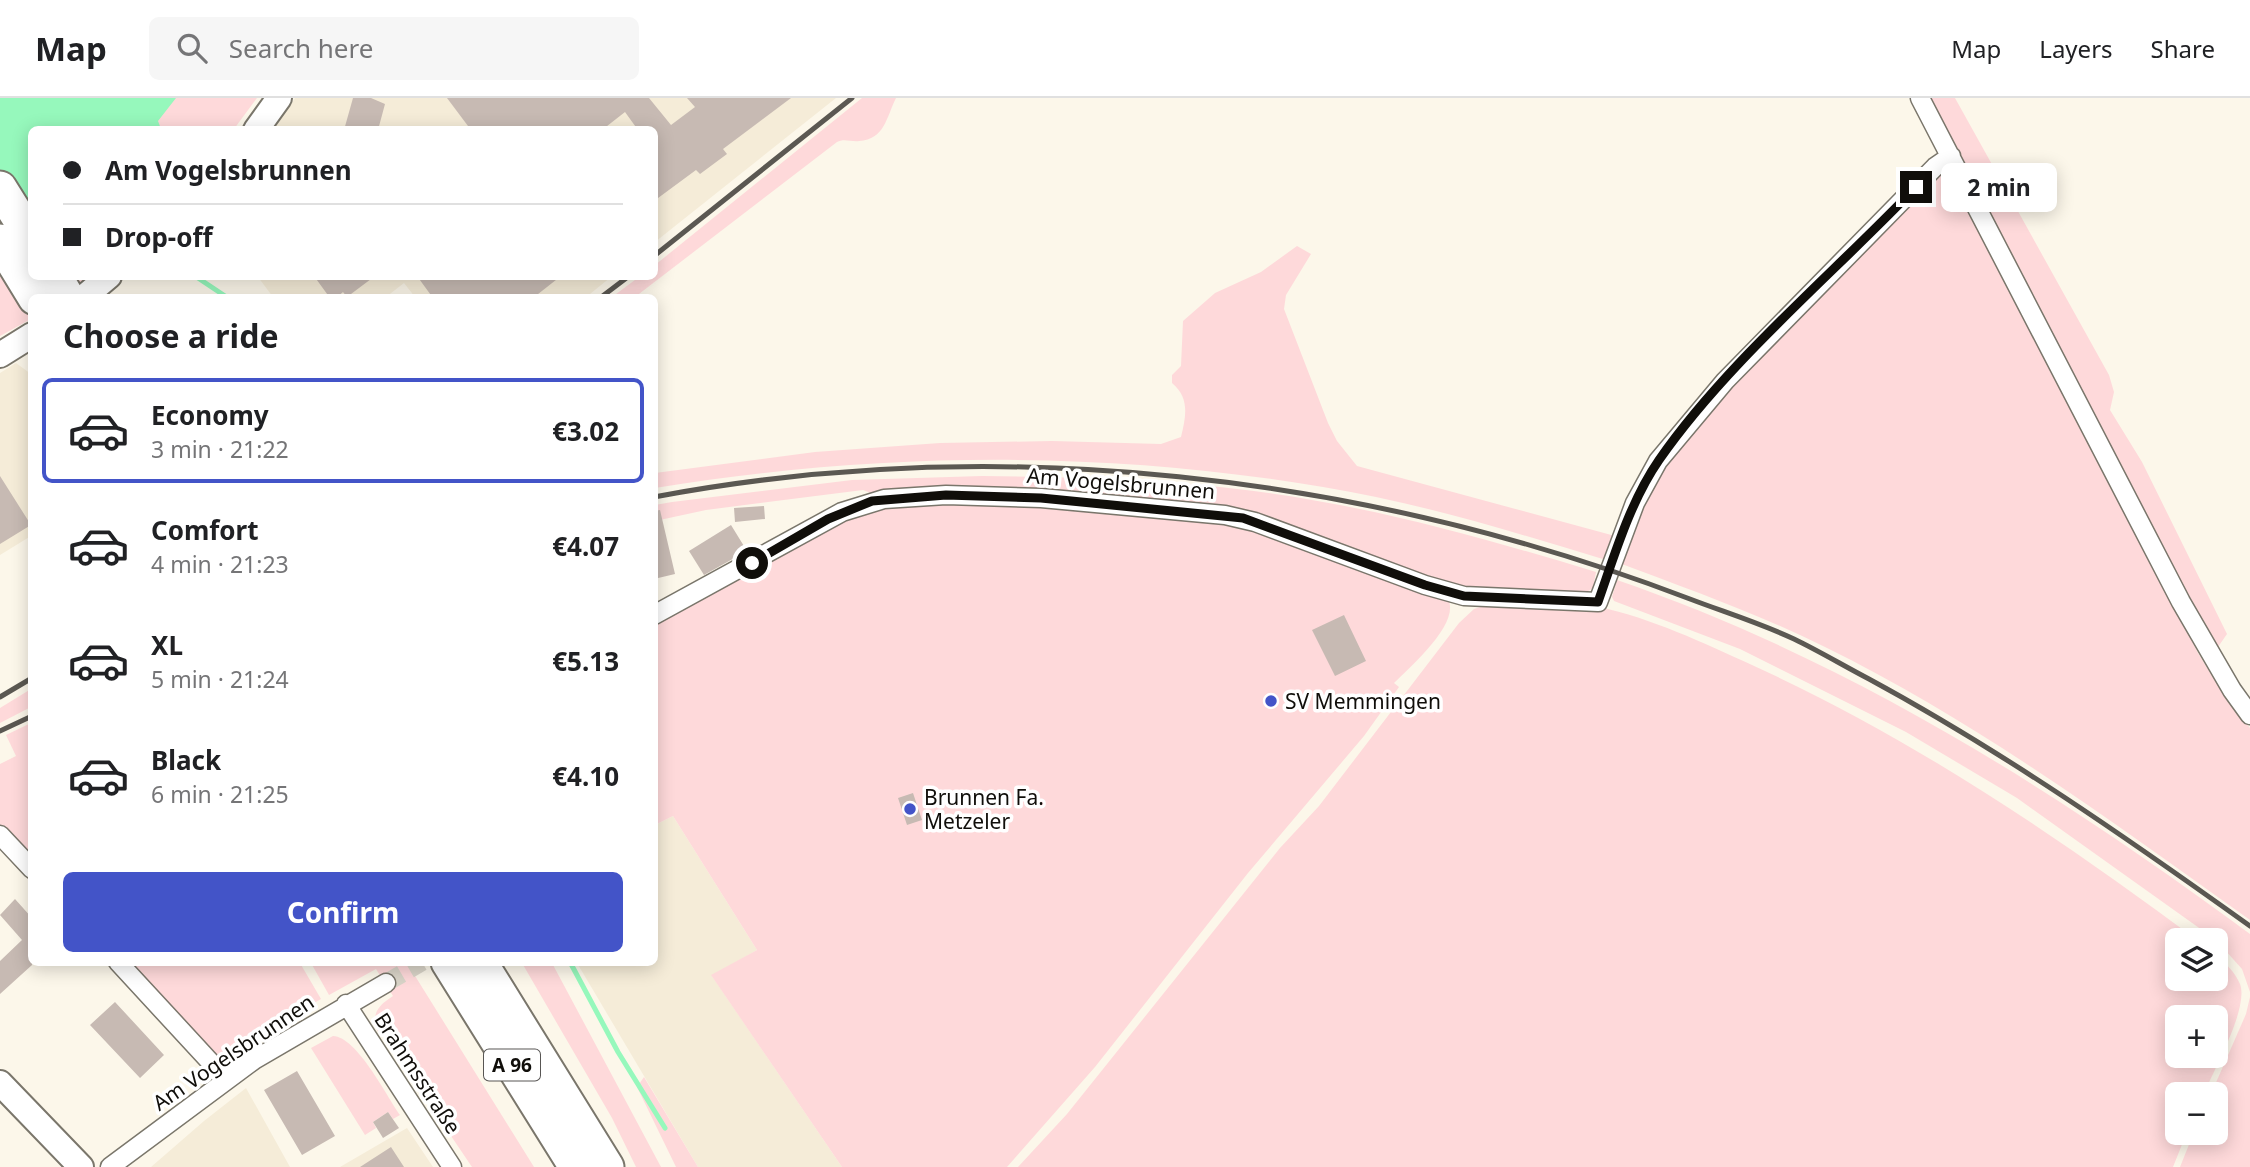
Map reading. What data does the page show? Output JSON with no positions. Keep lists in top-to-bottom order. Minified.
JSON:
{"streets":{"highway":["A 96"],"street":["Am Vogelsbrunnen","Brahmsstraße"]},"crossings":[["Am Vogelsbrunnen","Brahmsstraße"]],"places":["SV Memmingen","Brunnen Fa. Metzeler"],"page":{"header":"Map","search":"Search here","nav":["Map","Layers","Share"],"banner":["Am Vogelsbrunnen","Drop-off"],"bubble":"2 min","heading":"Choose a ride","list":[{"name":"Economy","note":"3 min · 21:22","value":"€3.02"},{"name":"Comfort","note":"4 min · 21:23","value":"€4.07"},{"name":"XL","note":"5 min · 21:24","value":"€5.13"},{"name":"Black","note":"6 min · 21:25","value":"€4.10"}],"buttons":"Confirm","map_buttons":["+","−"]}}
